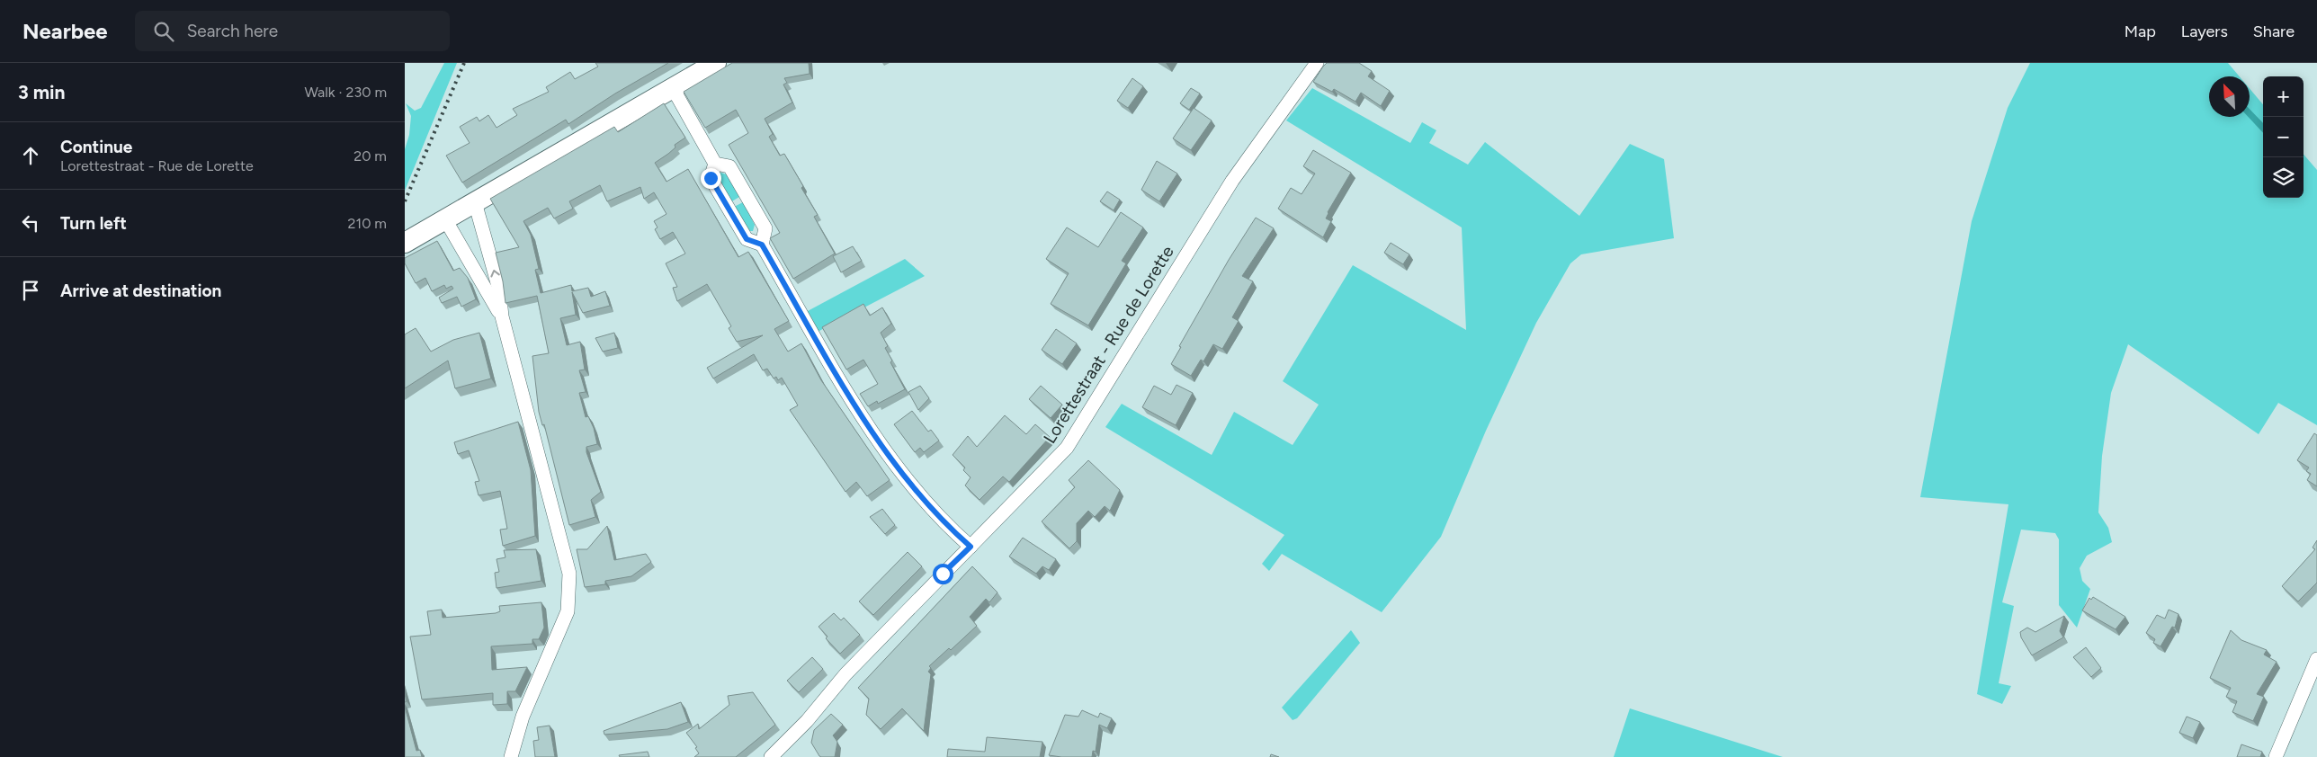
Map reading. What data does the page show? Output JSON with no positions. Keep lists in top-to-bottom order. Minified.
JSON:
{"streets":{"street":["Lorettestraat - Rue de Lorette"]},"north":"top left","page":{"header":"Nearbee","search":"Search here","nav":["Map","Layers","Share"],"heading":["3 min","Walk · 230 m"],"map_buttons":["+","−"],"list":[["Continue","Lorettestraat - Rue de Lorette","20 m"],["Turn left","210 m"],"Arrive at destination"]}}
